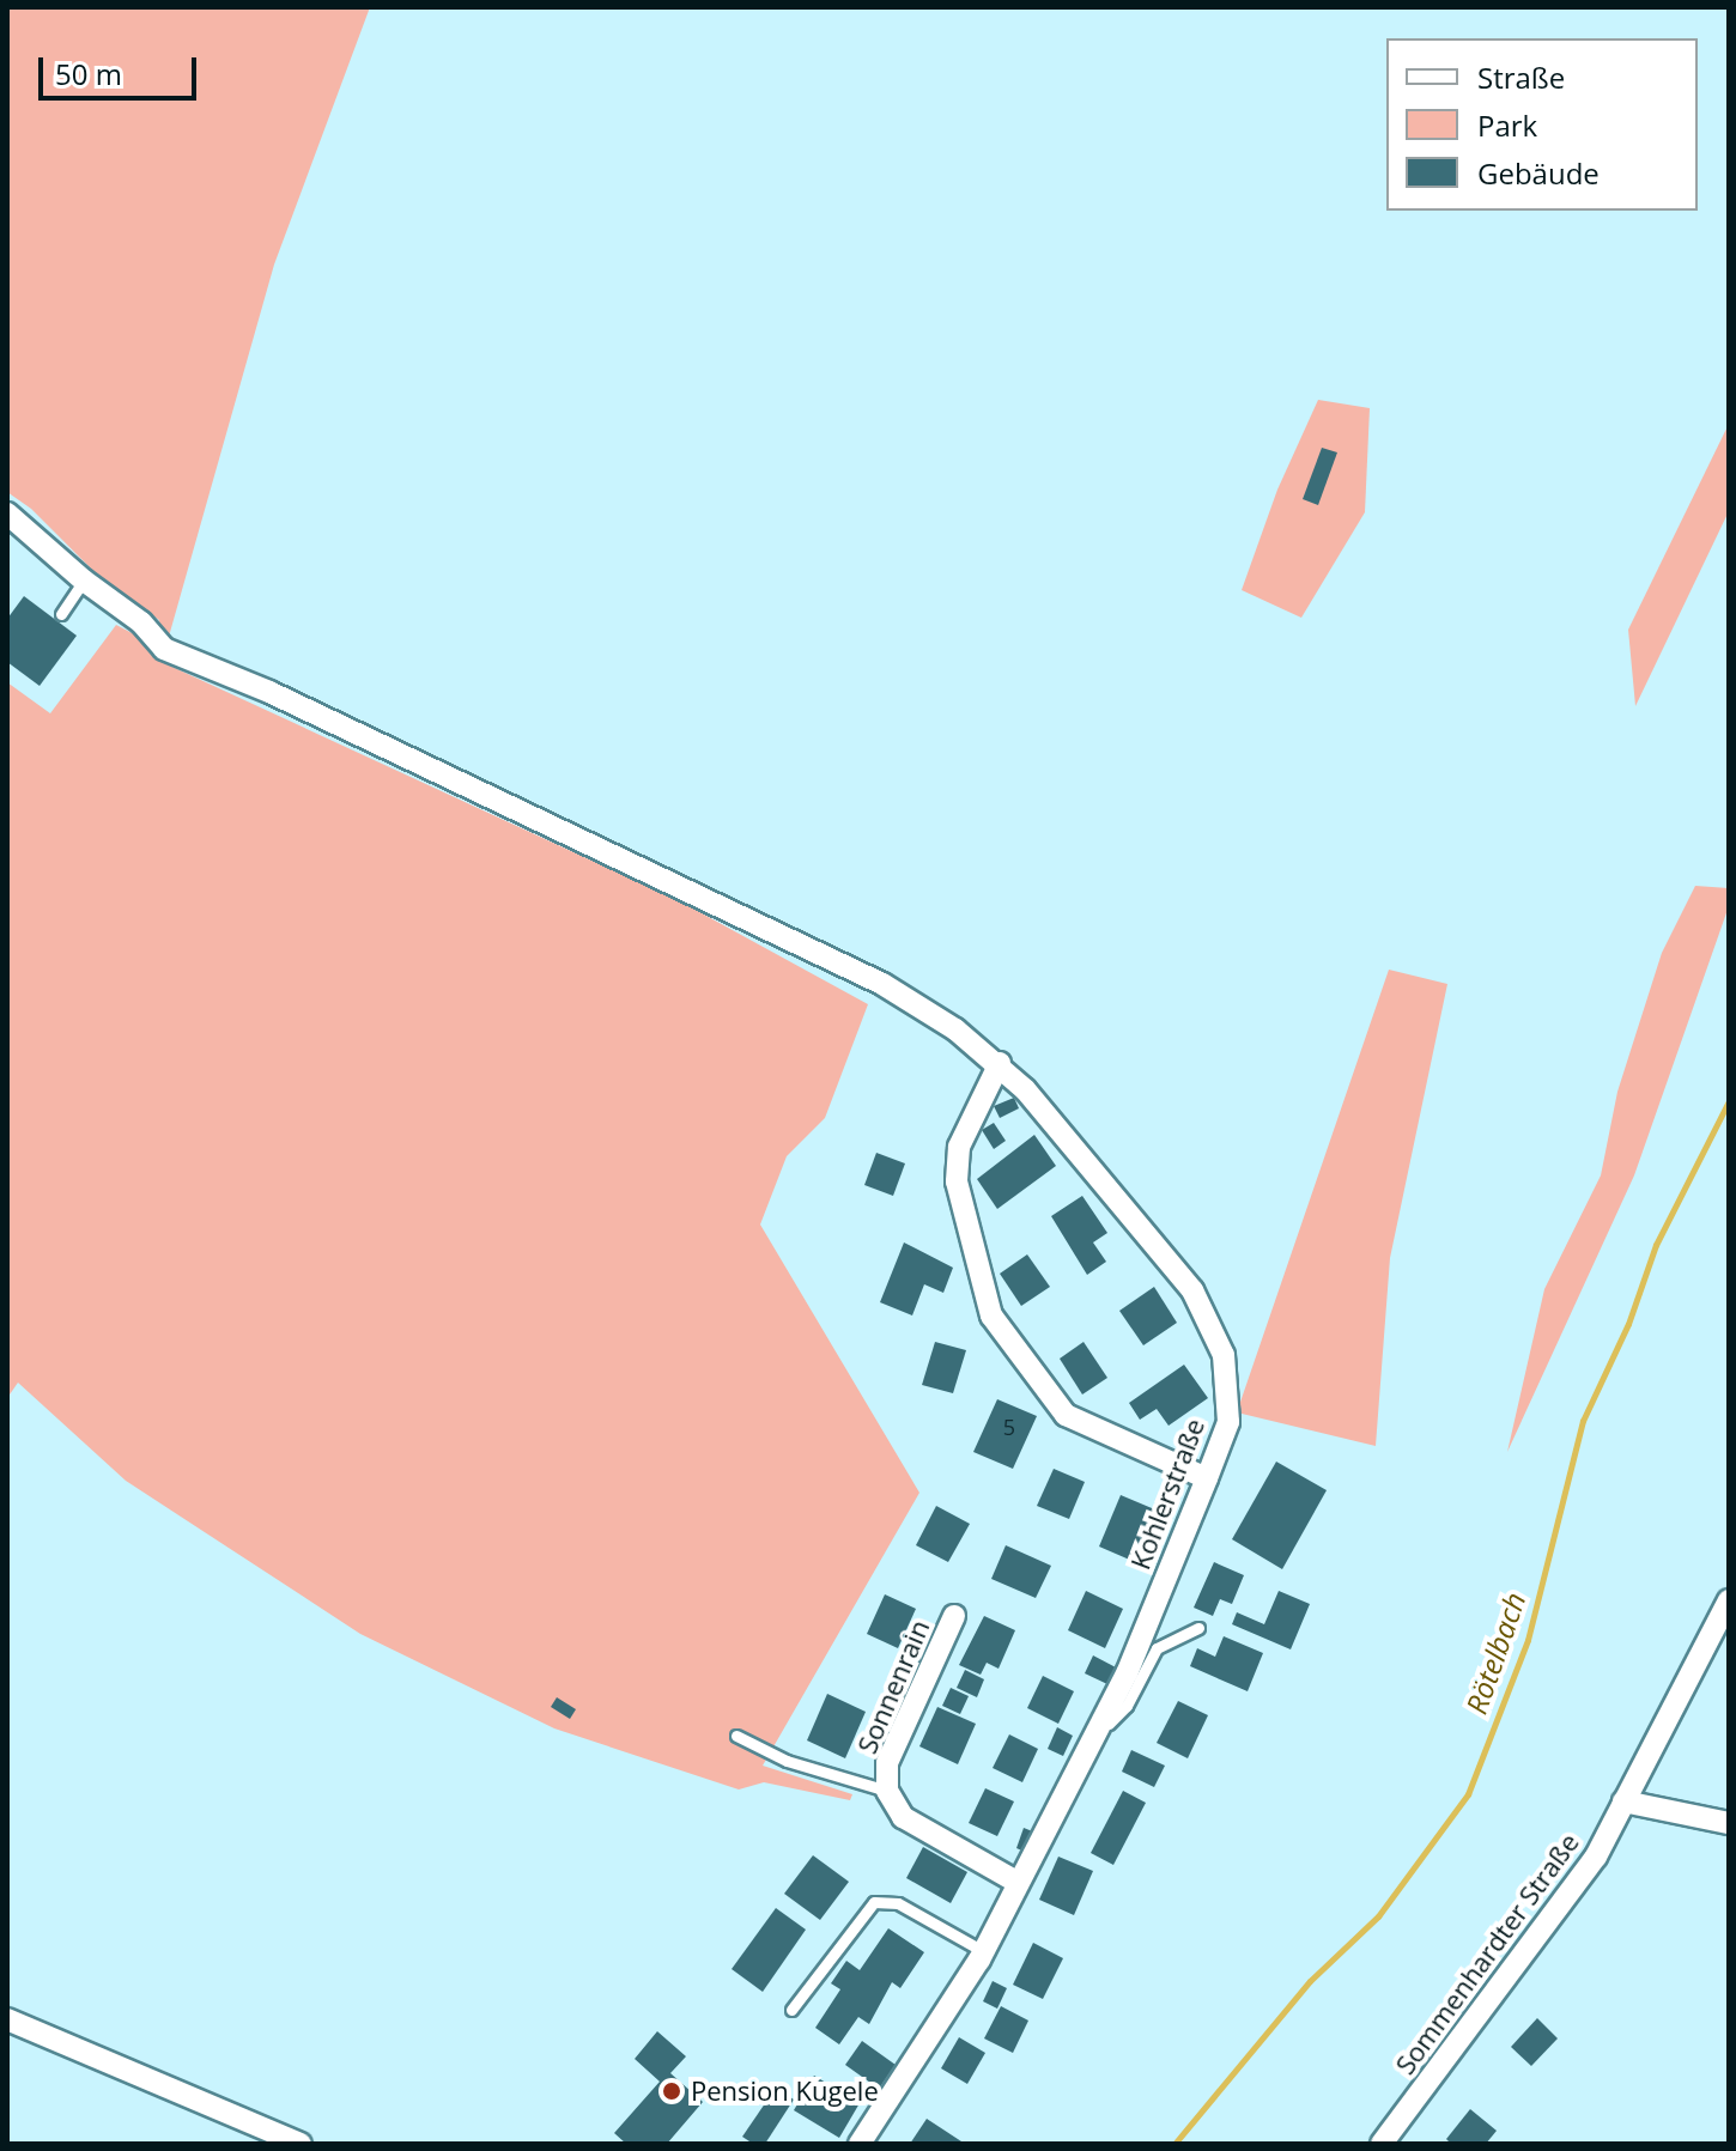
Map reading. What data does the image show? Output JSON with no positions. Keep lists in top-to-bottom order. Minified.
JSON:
{"streets":{"street":["Kohlerstraße","Sonnenrain","Sommenhardter Straße"]},"crossings":[["Kohlerstraße","Sonnenrain"]],"water":["Rötelbach"],"places":["Pension Kugele"],"house_numbers":["5"],"legend":["Straße","Park","Gebäude"],"scale_bar":"50 m"}
